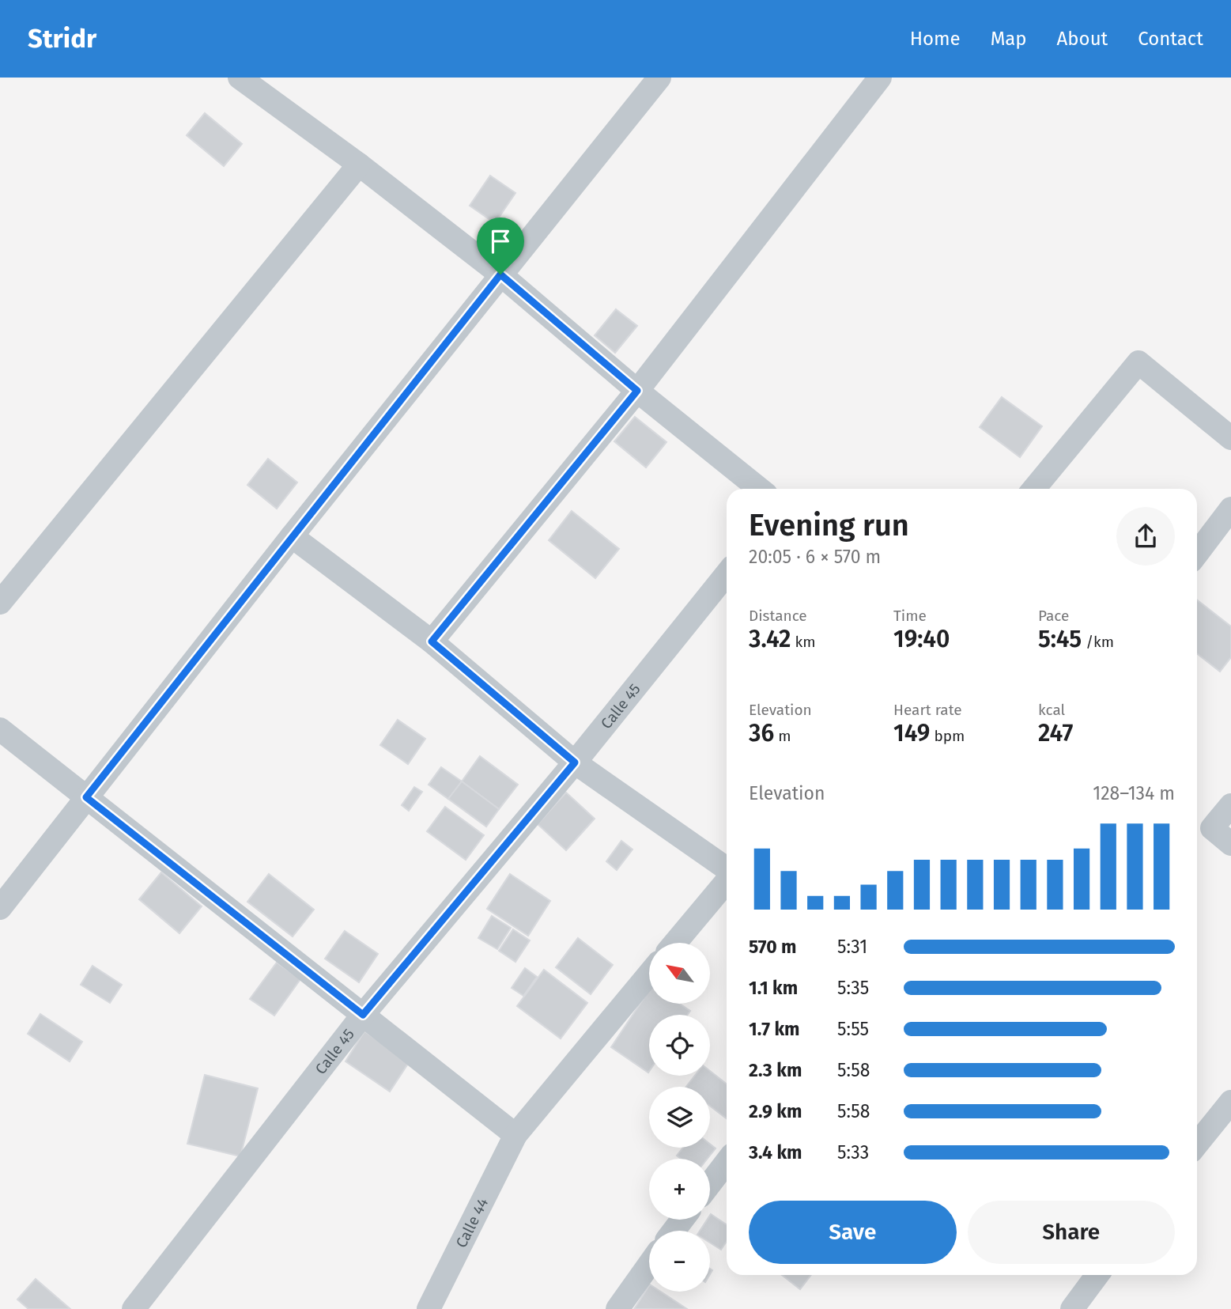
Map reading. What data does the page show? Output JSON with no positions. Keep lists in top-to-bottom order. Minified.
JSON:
{"streets":{"street":["Calle 45","Calle 44"]},"north":"top left","page":{"header":"Stridr","nav":["Home","Map","About","Contact"],"heading":["Evening run","20:05 · 6 × 570 m"],"stats":[["Distance","3.42 km"],["Time","19:40"],["Pace","5:45 /km"],["Elevation","36 m"],["Heart rate","149 bpm"],["kcal","247"]],"chart":["Elevation","128–134 m"],"list":[{"name":"570 m","note":"5:31"},{"name":"1.1 km","note":"5:35"},{"name":"1.7 km","note":"5:55"},{"name":"2.3 km","note":"5:58"},{"name":"2.9 km","note":"5:58"},{"name":"3.4 km","note":"5:33"}],"map_buttons":["+","−"],"buttons":["Save","Share"]}}
